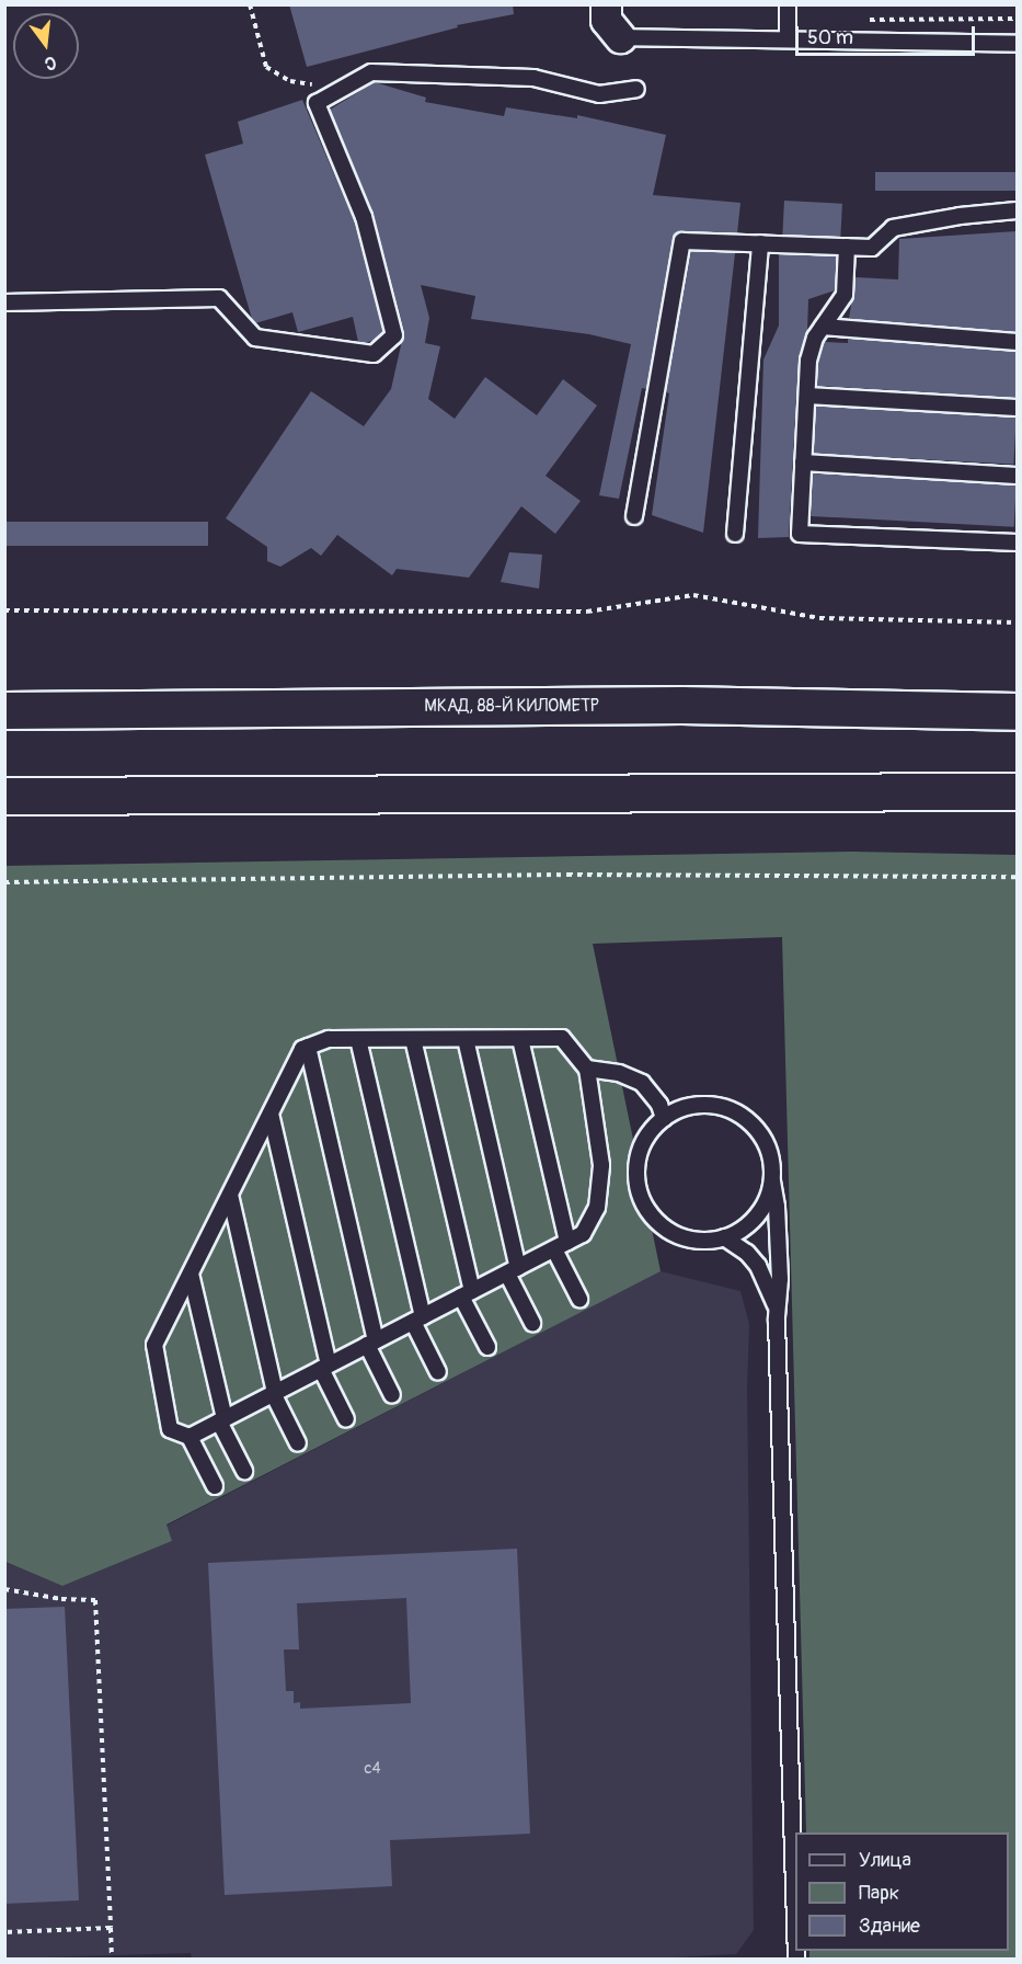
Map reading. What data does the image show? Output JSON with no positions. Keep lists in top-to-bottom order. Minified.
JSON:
{"streets":{"highway":["МКАД, 88-Й КИЛОМЕТР"]},"house_numbers":["c4"],"legend":["Улица","Парк","Здание"],"scale_bar":"50 m","north":"bottom"}
